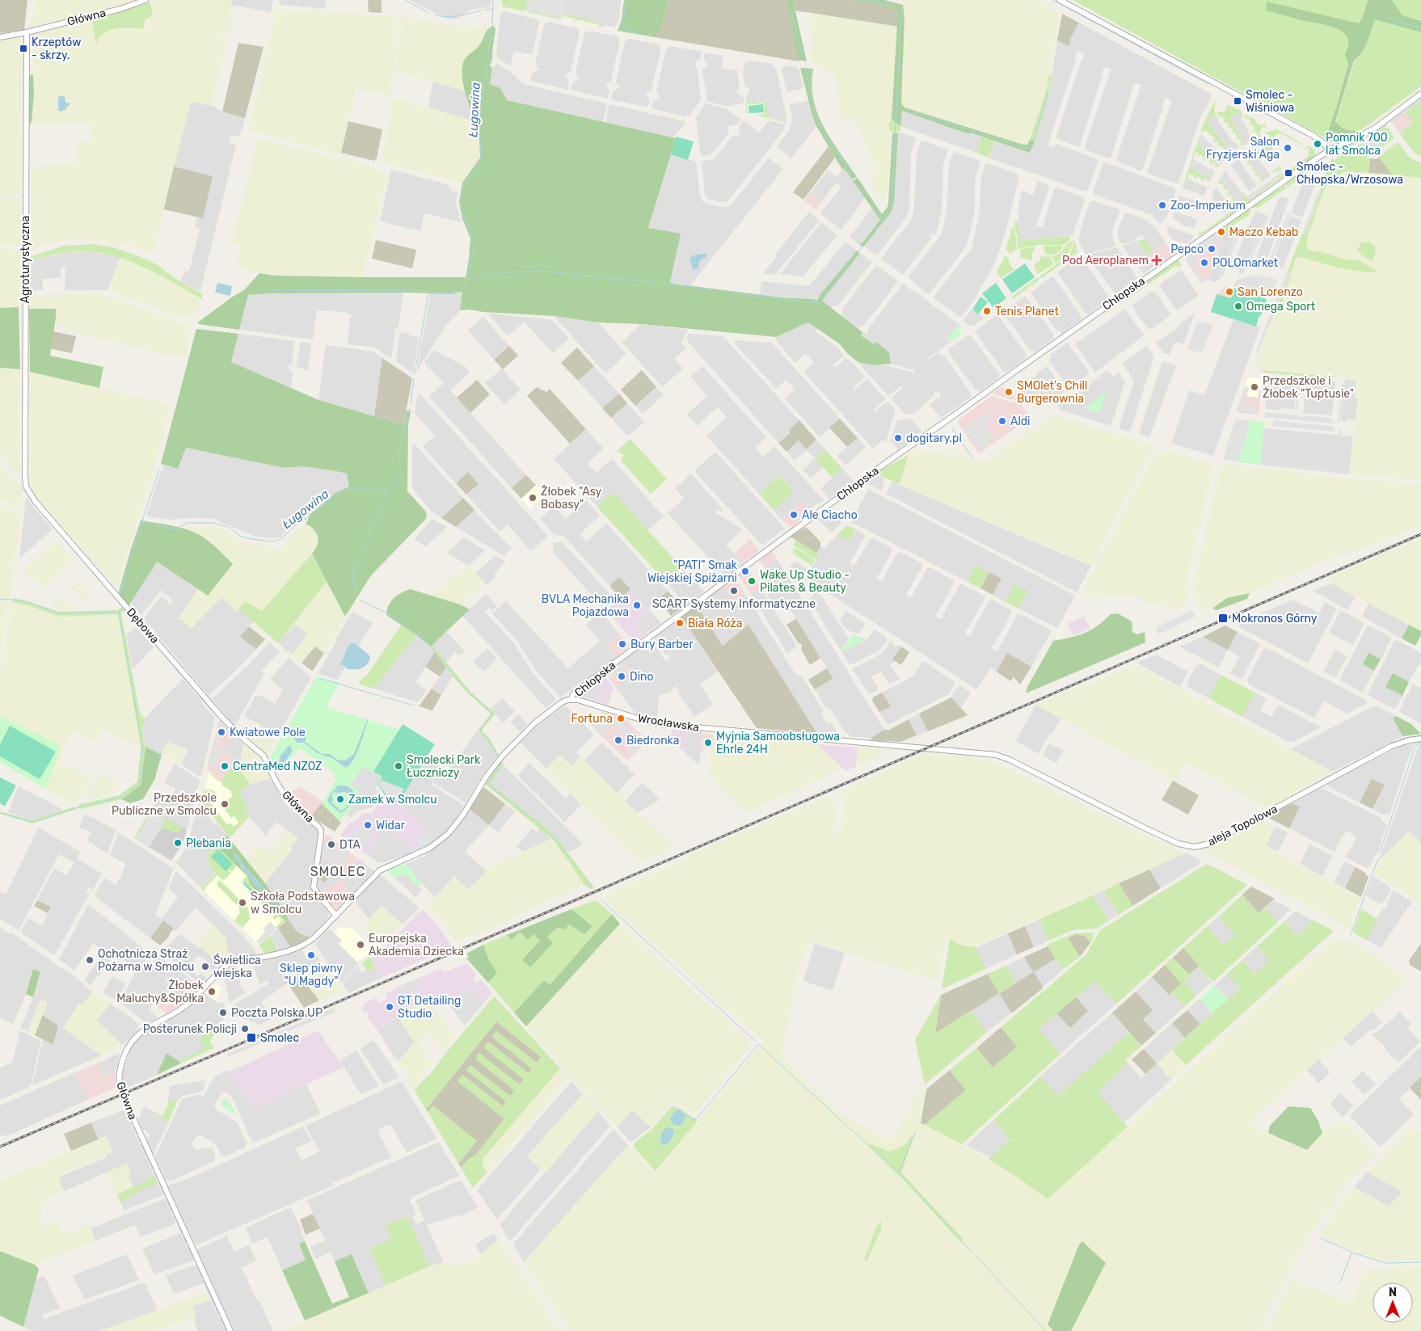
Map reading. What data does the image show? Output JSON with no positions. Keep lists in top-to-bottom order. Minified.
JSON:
{"streets":{"street":["Główna","Agroturystyczna","Chłopska","Dębowa","Wrocławska","aleja Topolowa"]},"crossings":[["Główna","Agroturystyczna"],["Główna","Chłopska"],["Główna","Dębowa"],["Agroturystyczna","Dębowa"],["Chłopska","Wrocławska"],["Wrocławska","aleja Topolowa"]],"districts":["SMOLEC"],"water":["Ługowina"],"places":{"transit":["Krzeptów - skrzy.","Smolec - Wiśniowa","Smolec - Chłopska/Wrzosowa","Mokronos Górny","Smolec"],"other":["Pomnik 700 lat Smolca","Salon Fryzjerski Aga","Zoo-Imperium","Maczo Kebab","Pepco","POLOmarket","San Lorenzo","Omega Sport","Tenis Planet","Przedszkole i Żłobek \"Tuptusie\"","SMOlet's Chill Burgerownia","Aldi","dogitary.pl","Żłobek \"Asy Bobasy\"","Ale Ciacho","\"PATI\" Smak Wiejskiej Spiżarni","Wake Up Studio - Pilates & Beauty","SCART Systemy Informatyczne","BVLA Mechanika Pojazdowa","Biała Róża","Bury Barber","Dino","Fortuna","Kwiatowe Pole","Biedronka","Myjnia Samoobsługowa Ehrle 24H","CentraMed NZOZ","Smolecki Park Łuczniczy","Zamek w Smolcu","Przedszkole Publiczne w Smolcu","Widar","Plebania","DTA","Szkoła Podstawowa w Smolcu","Europejska Akademia Dziecka","Sklep piwny \"U Magdy\"","Ochotnicza Straż Pożarna w Smolcu","Świetlica wiejska","Żłobek Maluchy&Spółka","GT Detailing Studio","Poczta Polska UP","Posterunek Policji"],"health":["Pod Aeroplanem"]},"north":"top"}
